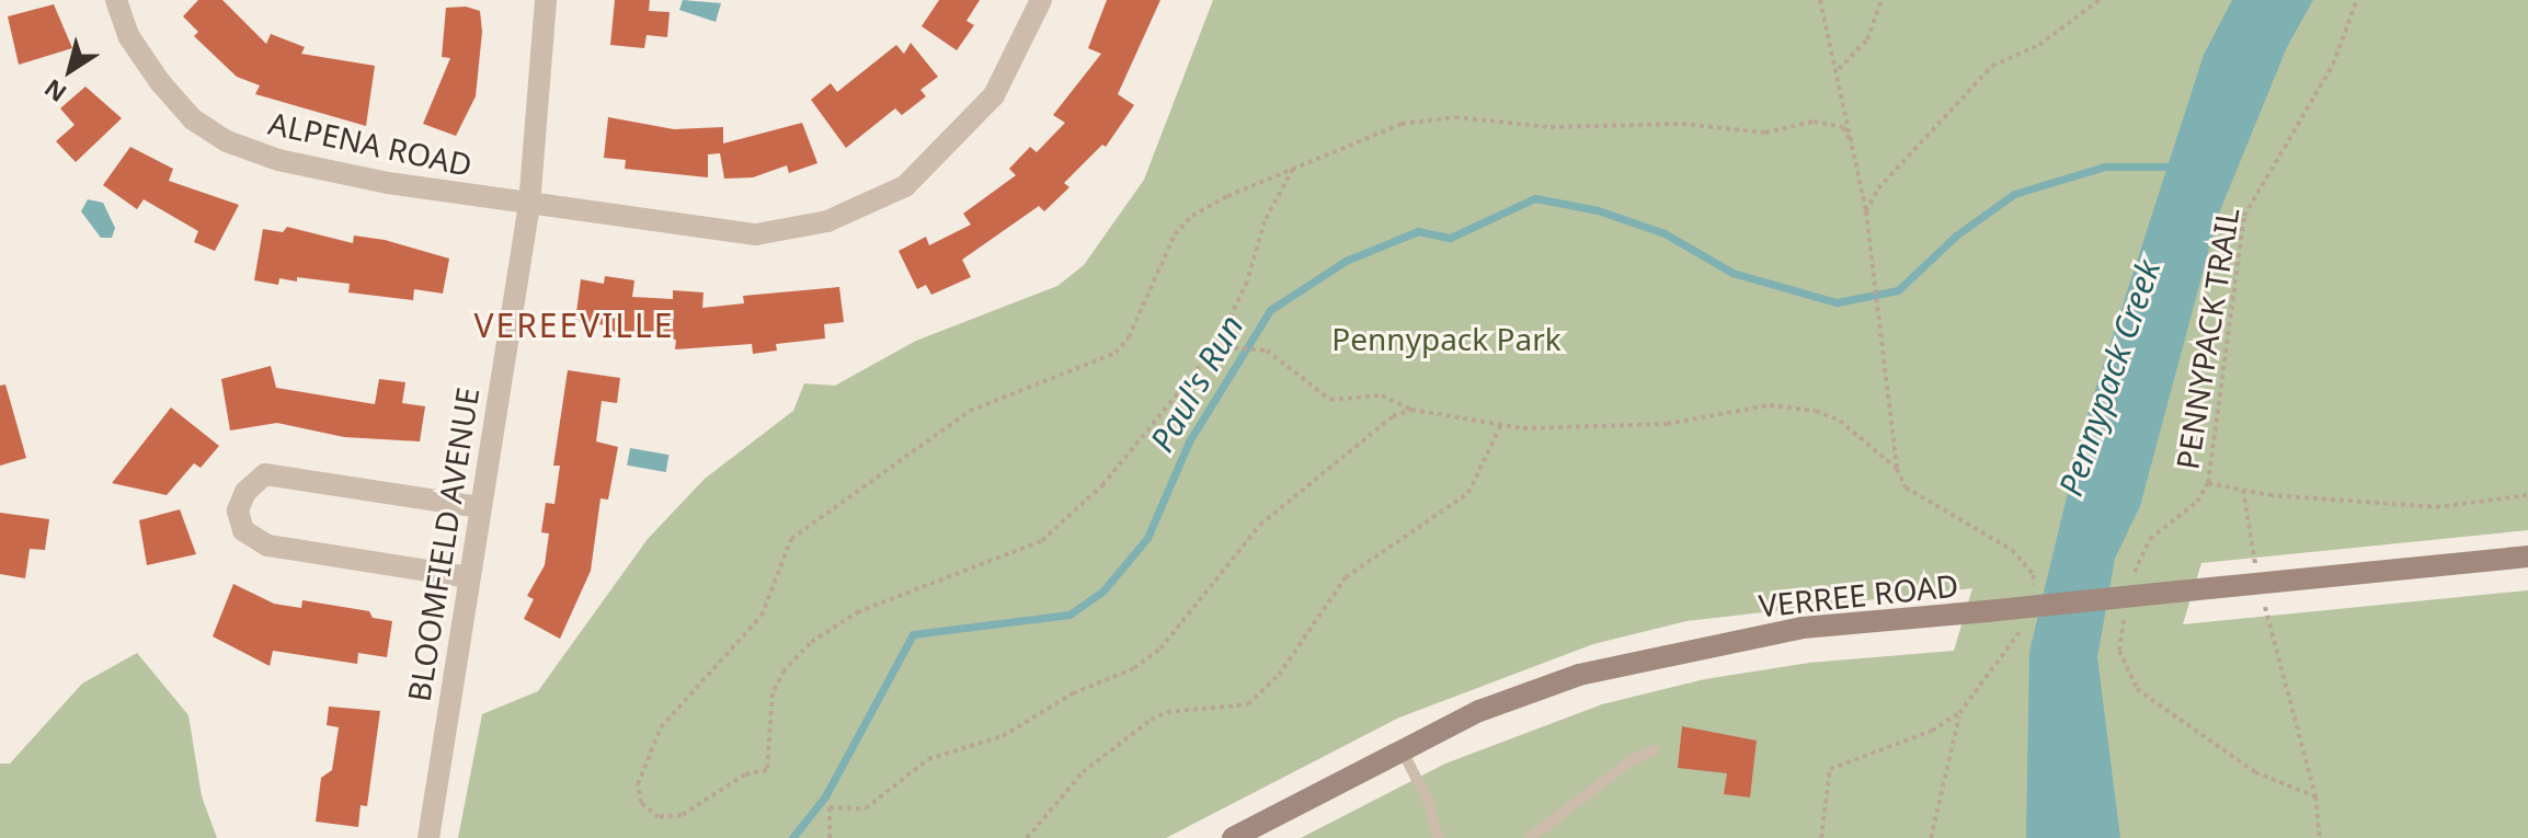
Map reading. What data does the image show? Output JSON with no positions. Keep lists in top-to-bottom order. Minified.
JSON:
{"streets":{"main road":["VERREE ROAD"],"street":["ALPENA ROAD","BLOOMFIELD AVENUE"],"path":["PENNYPACK TRAIL"]},"crossings":[["ALPENA ROAD","BLOOMFIELD AVENUE"]],"districts":["VEREEVILLE"],"water":["Pennypack Creek","Paul's Run"],"parks":["Pennypack Park"],"north":"bottom left"}
